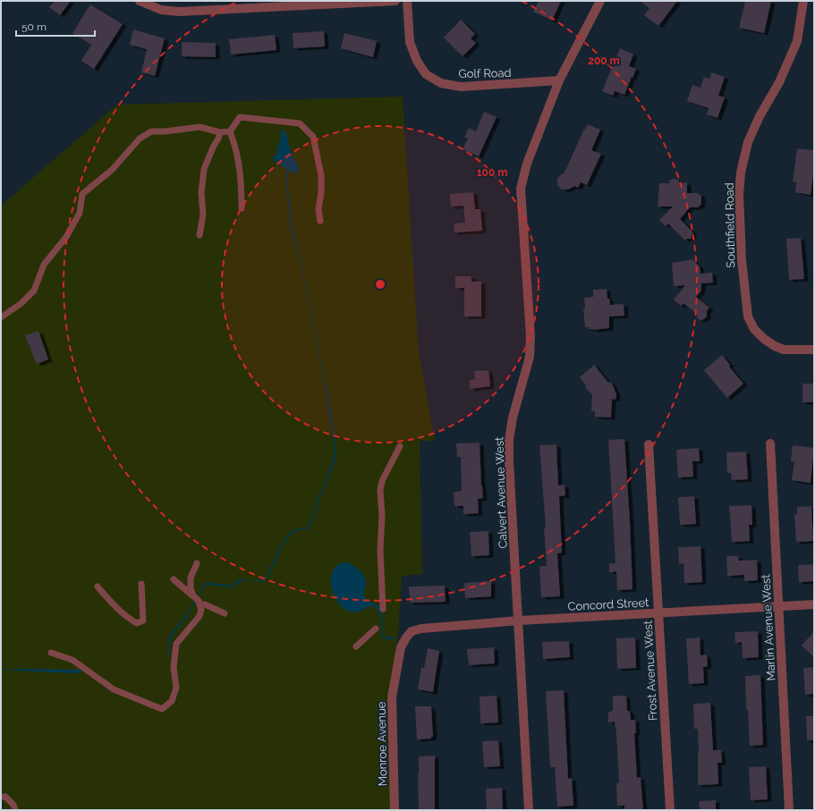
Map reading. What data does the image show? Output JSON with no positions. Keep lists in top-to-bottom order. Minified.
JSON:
{"streets":{"street":["Golf Road","Southfield Road","Calvert Avenue West","Concord Street","Marlin Avenue West","Frost Avenue West","Monroe Avenue"]},"crossings":[["Golf Road","Calvert Avenue West"],["Calvert Avenue West","Concord Street"],["Concord Street","Marlin Avenue West"],["Concord Street","Frost Avenue West"],["Concord Street","Monroe Avenue"]],"scale_bar":"50 m","rings":["200 m","100 m"]}
